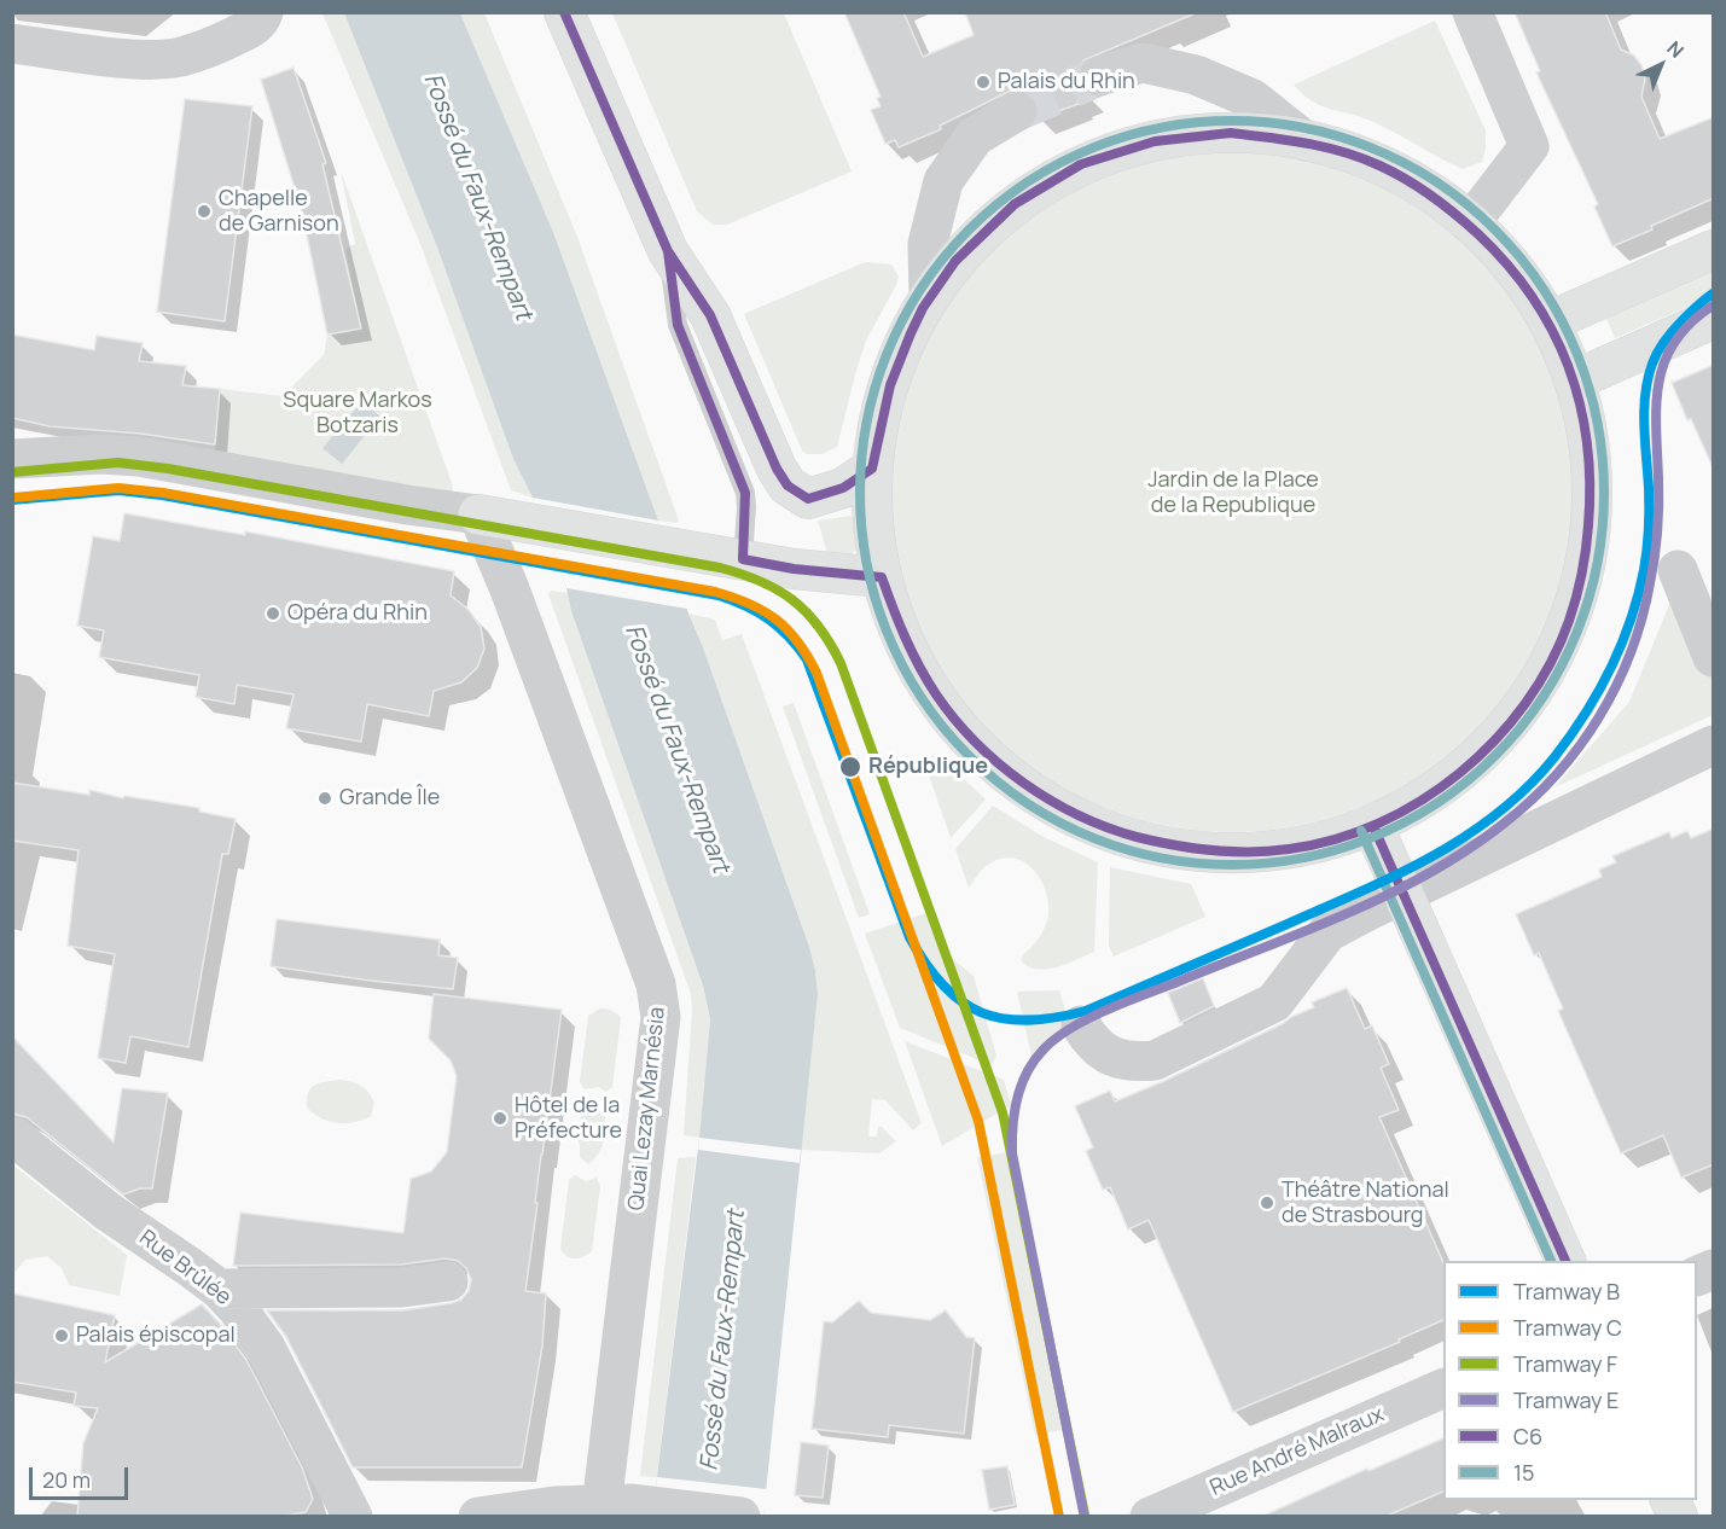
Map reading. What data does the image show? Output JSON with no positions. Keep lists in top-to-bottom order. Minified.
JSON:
{"streets":{"street":["Quai Lezay Marnésia","Rue Brûlée","Rue André Malraux"]},"water":["Fossé du Faux-Rempart"],"parks":["Square Markos Botzaris","Jardin de la Place de la Republique"],"places":["Palais du Rhin","Chapelle de Garnison","Opéra du Rhin","République","Grande Île","Hôtel de la Préfecture","Théâtre National de Strasbourg","Palais épiscopal"],"lines":["transit line C6","transit line 15","tram line B","tram line E","tram line F","tram line C"],"legend":["Tramway B","Tramway C","Tramway F","Tramway E","C6","15"],"scale_bar":"20 m","north":"top right"}
